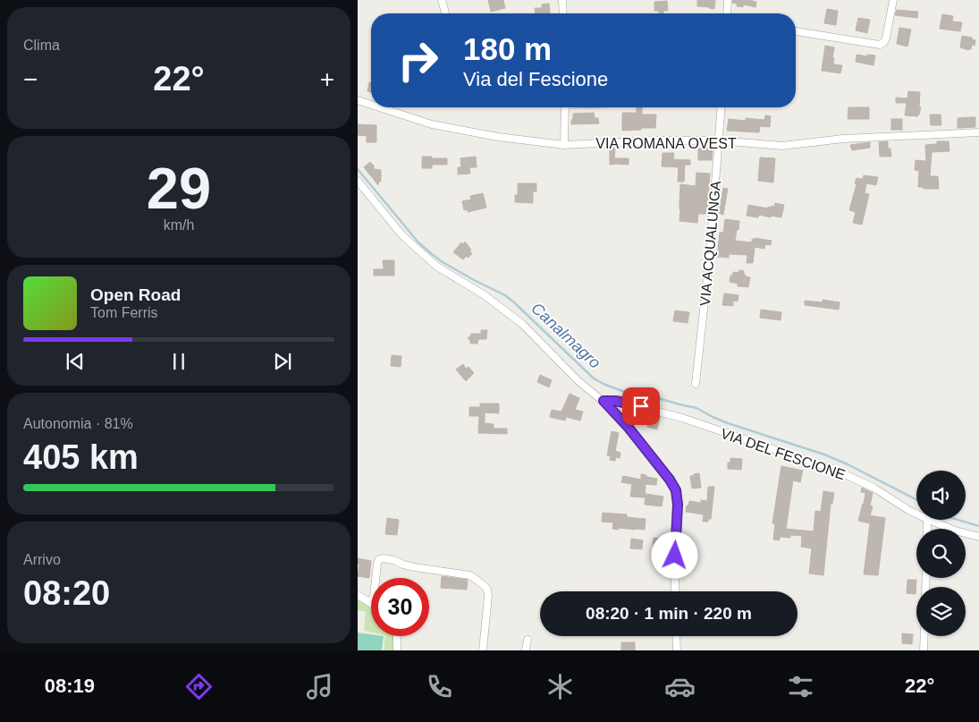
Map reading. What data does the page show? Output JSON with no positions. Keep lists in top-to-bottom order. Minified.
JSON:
{"streets":{"street":["VIA ROMANA OVEST","VIA ACQUALUNGA","VIA DEL FESCIONE"]},"crossings":[["VIA ROMANA OVEST","VIA ACQUALUNGA"]],"water":["Canalmagro"],"page":{"tile":["Clima",["29","km/h"],["Autonomia · 81%","405 km"],["Arrivo","08:20"]],"turn":["180 m","Via del Fescione"],"heat":["−","22°","+"],"song":["Open Road","Tom Ferris"],"limit":"30","trip":"08:20 · 1 min · 220 m","tabs":["08:19","22°"]}}
